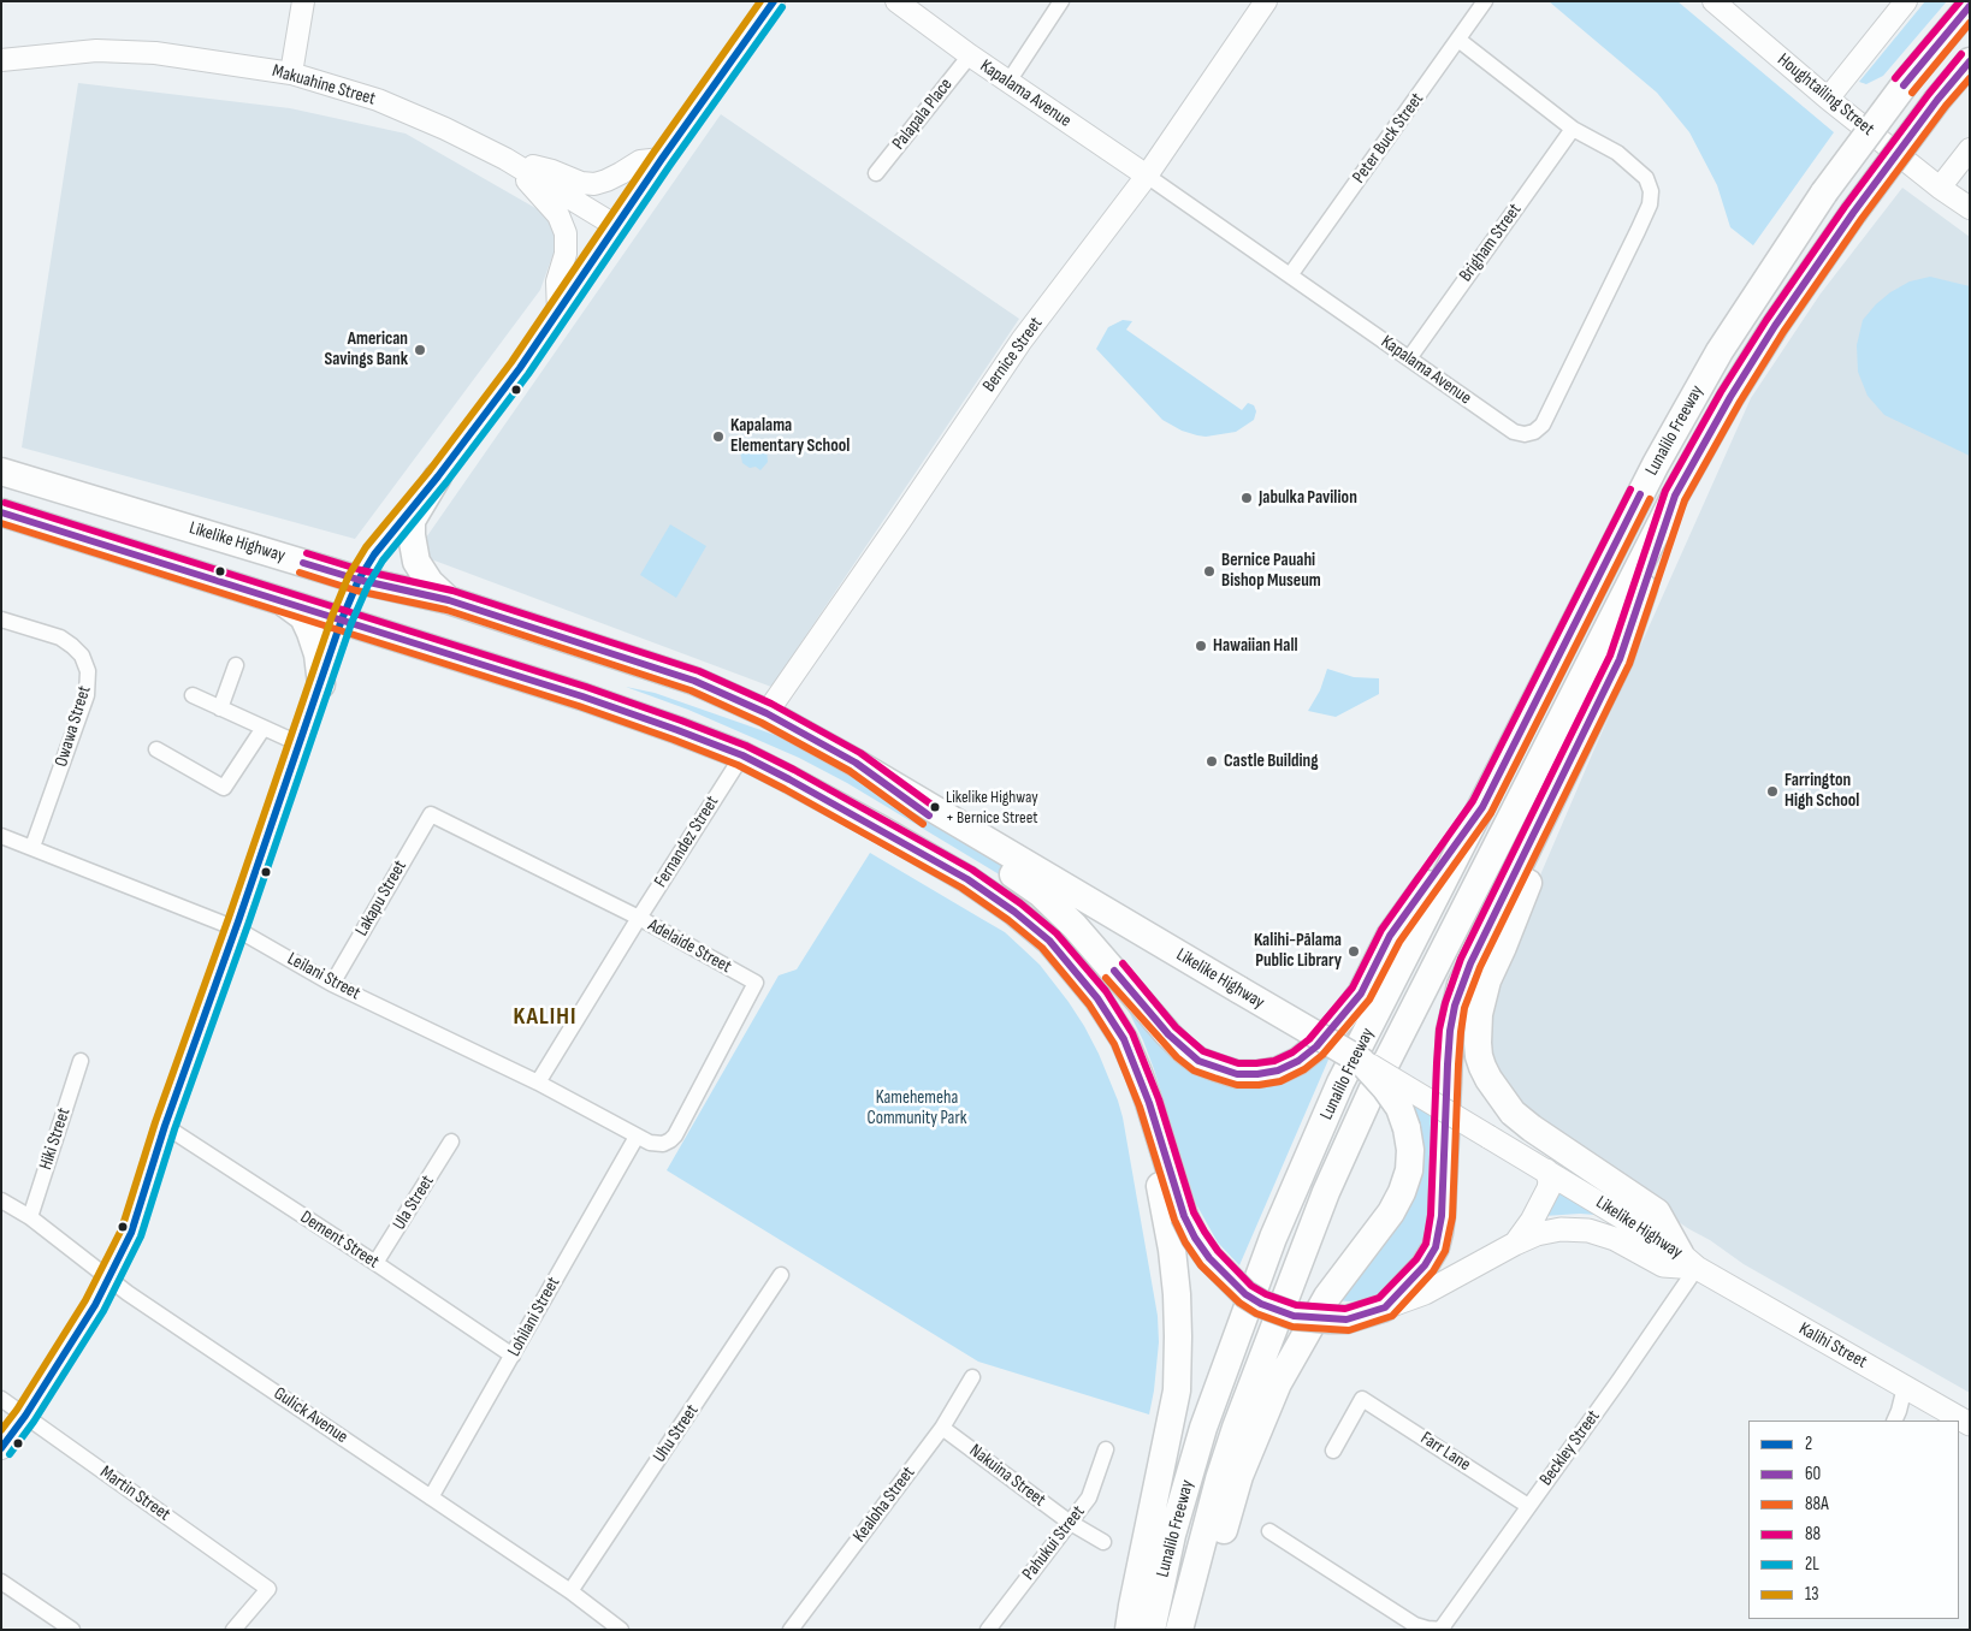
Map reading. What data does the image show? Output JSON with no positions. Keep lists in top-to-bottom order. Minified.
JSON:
{"streets":{"highway":["Lunalilo Freeway","Likelike Highway"],"main road":["Kalihi Street"],"street":["Makuahine Street","Kapalama Avenue","Houghtailing Street","Palapala Place","Peter Buck Street","Brigham Street","Bernice Street","Owawa Street","Fernandez Street","Lakapu Street","Adelaide Street","Leilani Street","Hiki Street","Ula Street","Dement Street","Lohilani Street","Gulick Avenue","Uhu Street","Beckley Street","Farr Lane","Nakuina Street","Martin Street","Kealoha Street","Pahukui Street"]},"crossings":[["Kapalama Avenue","Palapala Place"],["Kapalama Avenue","Peter Buck Street"],["Kapalama Avenue","Brigham Street"],["Kapalama Avenue","Bernice Street"],["Bernice Street","Likelike Highway"],["Likelike Highway","Fernandez Street"],["Likelike Highway","Kalihi Street"],["Likelike Highway","Beckley Street"],["Owawa Street","Leilani Street"],["Fernandez Street","Adelaide Street"],["Fernandez Street","Leilani Street"],["Lakapu Street","Adelaide Street"],["Lakapu Street","Leilani Street"],["Adelaide Street","Leilani Street"],["Adelaide Street","Lohilani Street"],["Leilani Street","Lohilani Street"],["Hiki Street","Gulick Avenue"],["Ula Street","Dement Street"],["Dement Street","Lohilani Street"],["Lohilani Street","Gulick Avenue"],["Kalihi Street","Beckley Street"],["Gulick Avenue","Uhu Street"],["Beckley Street","Farr Lane"],["Nakuina Street","Kealoha Street"],["Nakuina Street","Pahukui Street"]],"districts":["KALIHI"],"parks":["Kamehemeha Community Park"],"places":["American Savings Bank","Kapalama Elementary School","Jabulka Pavilion","Bernice Pauahi Bishop Museum","Hawaiian Hall","Castle Building","Farrington High School","Likelike Highway + Bernice Street","Kalihi-Pālama Public Library"],"lines":["transit line 2","transit line 88","transit line 13","transit line 60","transit line 2L","transit line 88A"],"legend":["2","60","88A","88","2L","13"]}
